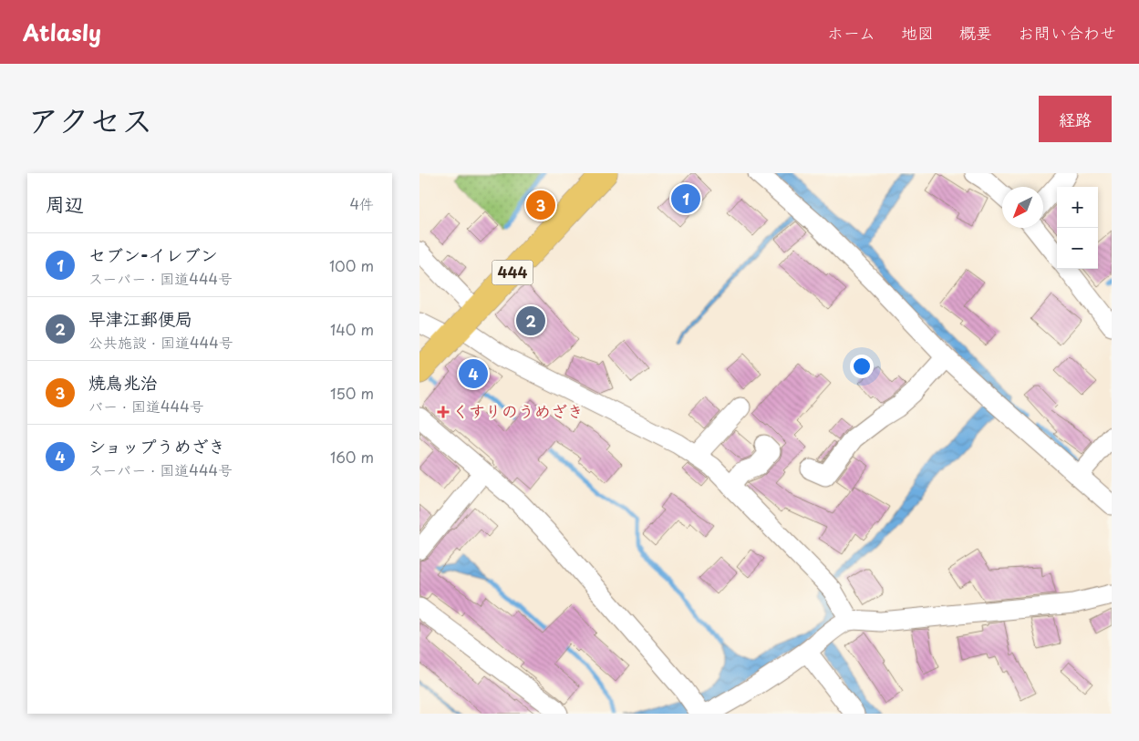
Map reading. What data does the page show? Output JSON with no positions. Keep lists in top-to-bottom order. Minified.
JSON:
{"streets":{"highway":["444"]},"places":{"health":["くすりのうめざき"]},"north":"bottom left","page":{"header":"Atlasly","nav":["ホーム","地図","概要","お問い合わせ"],"title":"アクセス","buttons":"経路","heading":["周辺","4件"],"pins":["1","3","2","4"],"map_buttons":["+","−"],"list":[{"mark":"1","name":"セブン-イレブン","note":"スーパー · 国道444号","value":"100 m"},{"mark":"2","name":"早津江郵便局","note":"公共施設 · 国道444号","value":"140 m"},{"mark":"3","name":"焼鳥兆治","note":"バー · 国道444号","value":"150 m"},{"mark":"4","name":"ショップうめざき","note":"スーパー · 国道444号","value":"160 m"}]}}
